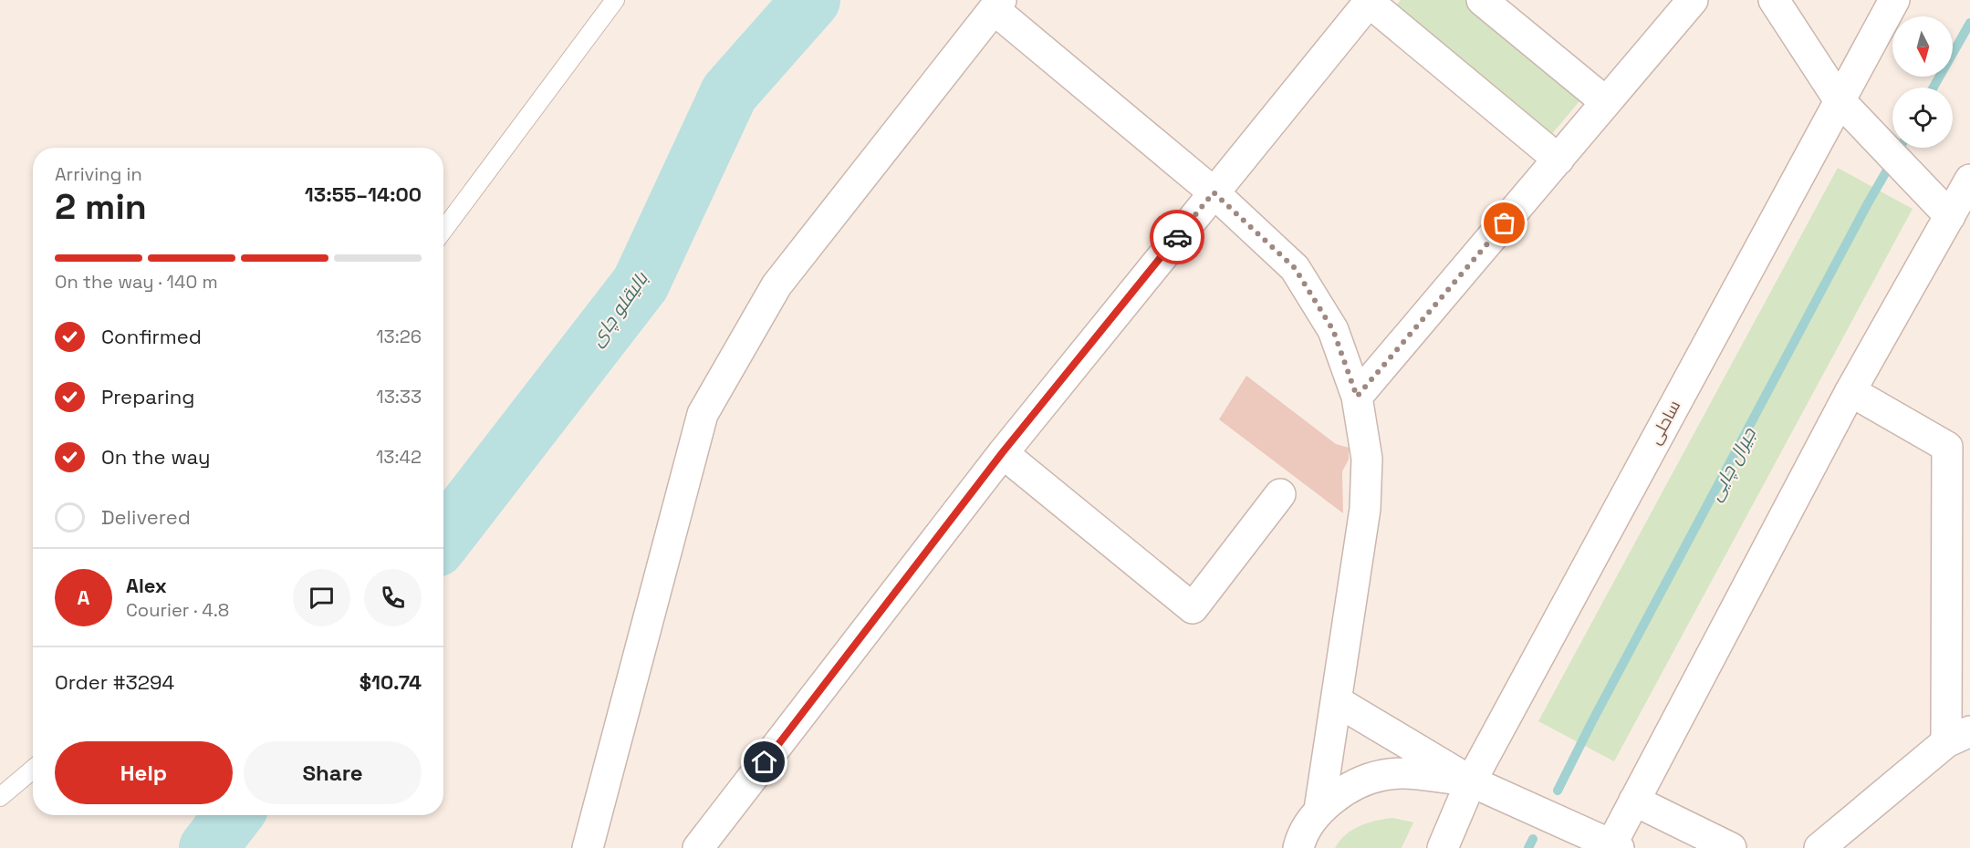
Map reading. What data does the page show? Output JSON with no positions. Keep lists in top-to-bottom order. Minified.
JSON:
{"streets":{"street":["ساحلی"]},"water":["بالیقلو چای","جیرال چایی"],"north":"bottom","page":{"heading":["2 min","Arriving in","13:55–14:00"],"panel":["Alex","Courier · 4.8","Order #3294","$10.74"],"bar":"On the way · 140 m","list":[["Confirmed","13:26"],["Preparing","13:33"],["On the way","13:42"],"Delivered"],"round":"A","buttons":["Help","Share"]}}
